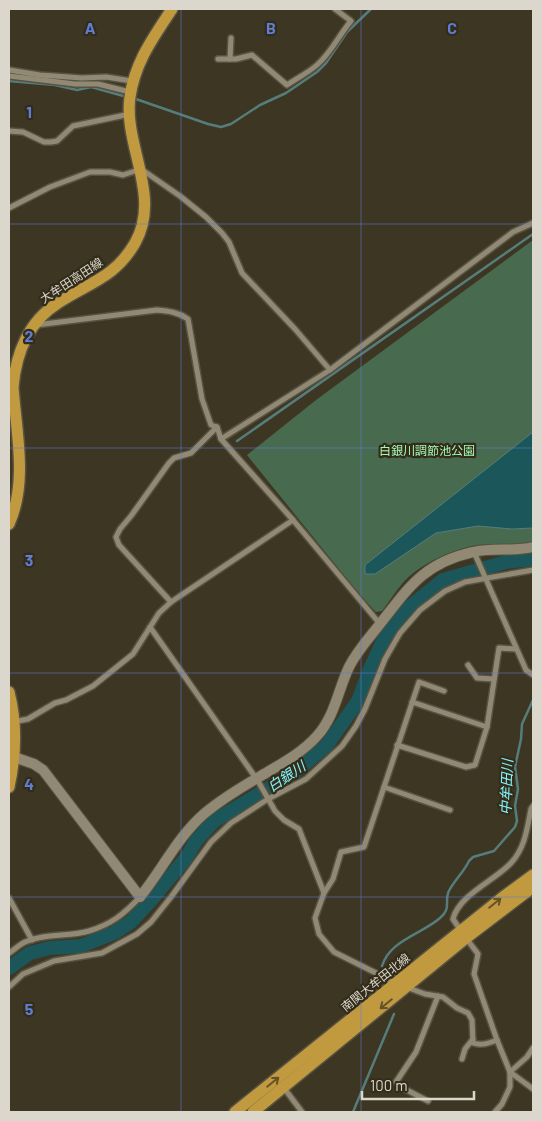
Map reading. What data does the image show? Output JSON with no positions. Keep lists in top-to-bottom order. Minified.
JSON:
{"streets":{"main road":["大牟田高田線","南関大牟田北線"]},"water":["白銀川","中牟田川"],"parks":["白銀川調節池公園"],"scale_bar":"100 m","grid":{"columns":["A","B","C"],"rows":["1","2","3","4","5"]}}
